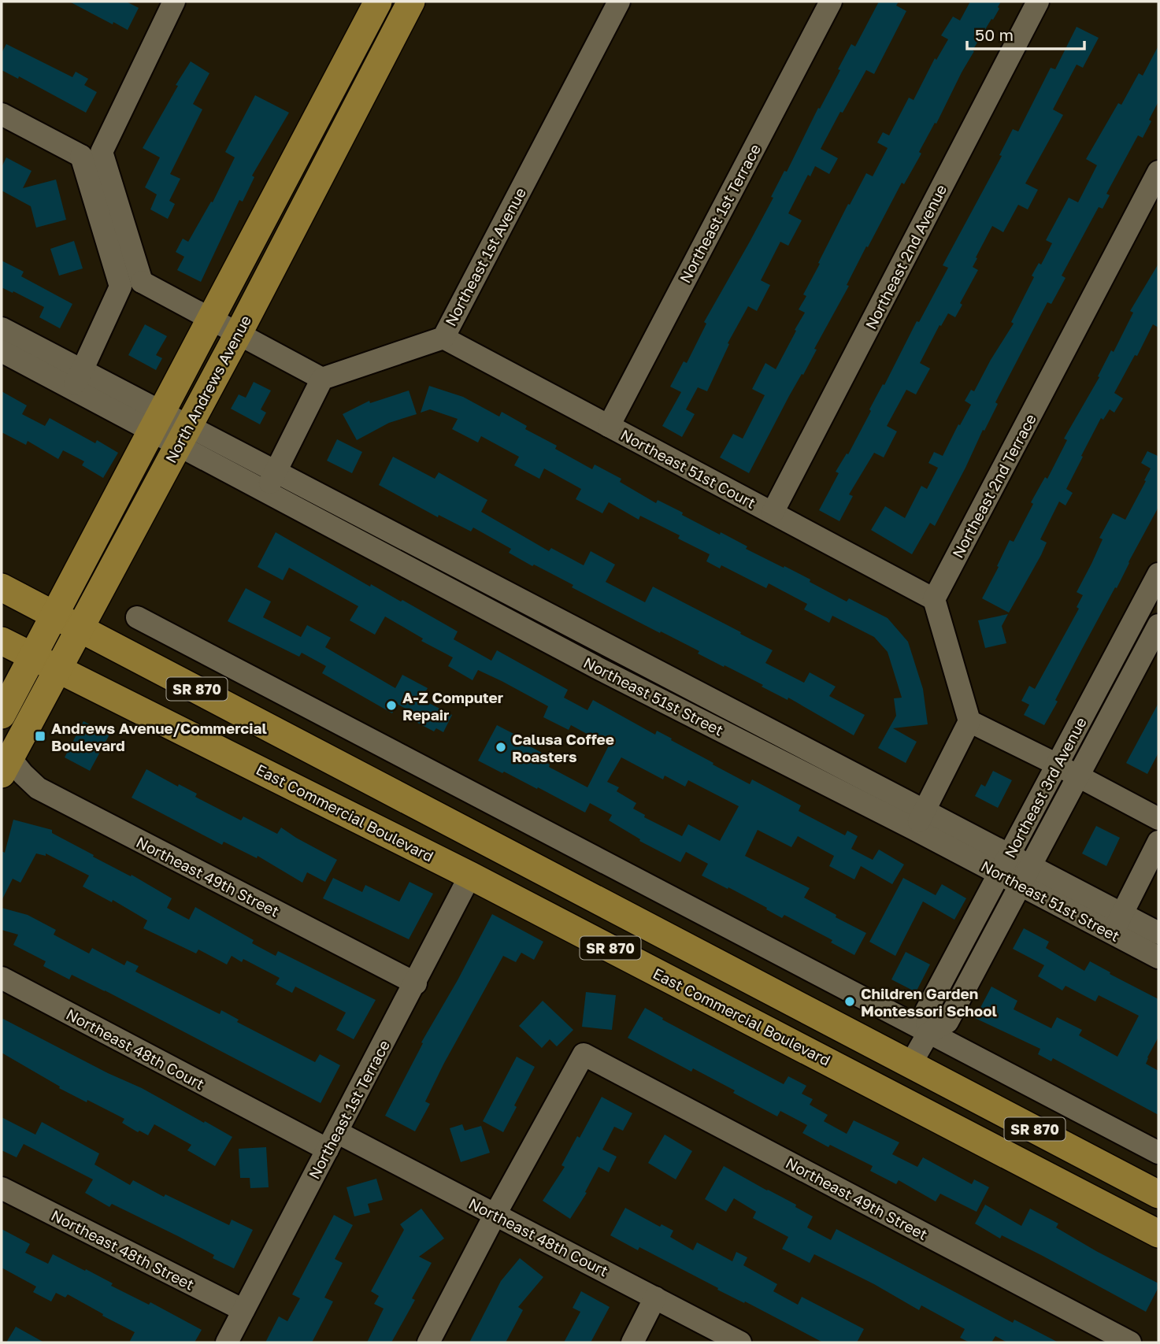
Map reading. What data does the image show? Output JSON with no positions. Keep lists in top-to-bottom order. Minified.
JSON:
{"streets":{"main road":["North Andrews Avenue","SR 870","East Commercial Boulevard"],"street":["Northeast 1st Terrace","Northeast 1st Avenue","Northeast 2nd Avenue","Northeast 51st Court","Northeast 2nd Terrace","Northeast 51st Street","Northeast 3rd Avenue","Northeast 49th Street","Northeast 48th Court","Northeast 48th Street"]},"crossings":[["Northeast 1st Terrace","Northeast 51st Court"],["Northeast 1st Terrace","East Commercial Boulevard"],["Northeast 1st Terrace","Northeast 49th Street"],["Northeast 1st Terrace","Northeast 48th Court"],["Northeast 1st Terrace","Northeast 48th Street"],["Northeast 1st Avenue","Northeast 51st Court"],["Northeast 2nd Avenue","Northeast 51st Court"],["North Andrews Avenue","SR 870"],["North Andrews Avenue","Northeast 51st Street"],["North Andrews Avenue","East Commercial Boulevard"],["North Andrews Avenue","Northeast 49th Street"],["Northeast 51st Court","Northeast 2nd Terrace"],["SR 870","Northeast 3rd Avenue"],["SR 870","East Commercial Boulevard"],["Northeast 51st Street","Northeast 3rd Avenue"],["Northeast 49th Street","Northeast 48th Court"]],"places":{"other":["A-Z Computer Repair","Calusa Coffee Roasters","Children Garden Montessori School"],"transit":["Andrews Avenue/Commercial Boulevard"]},"scale_bar":"50 m"}
